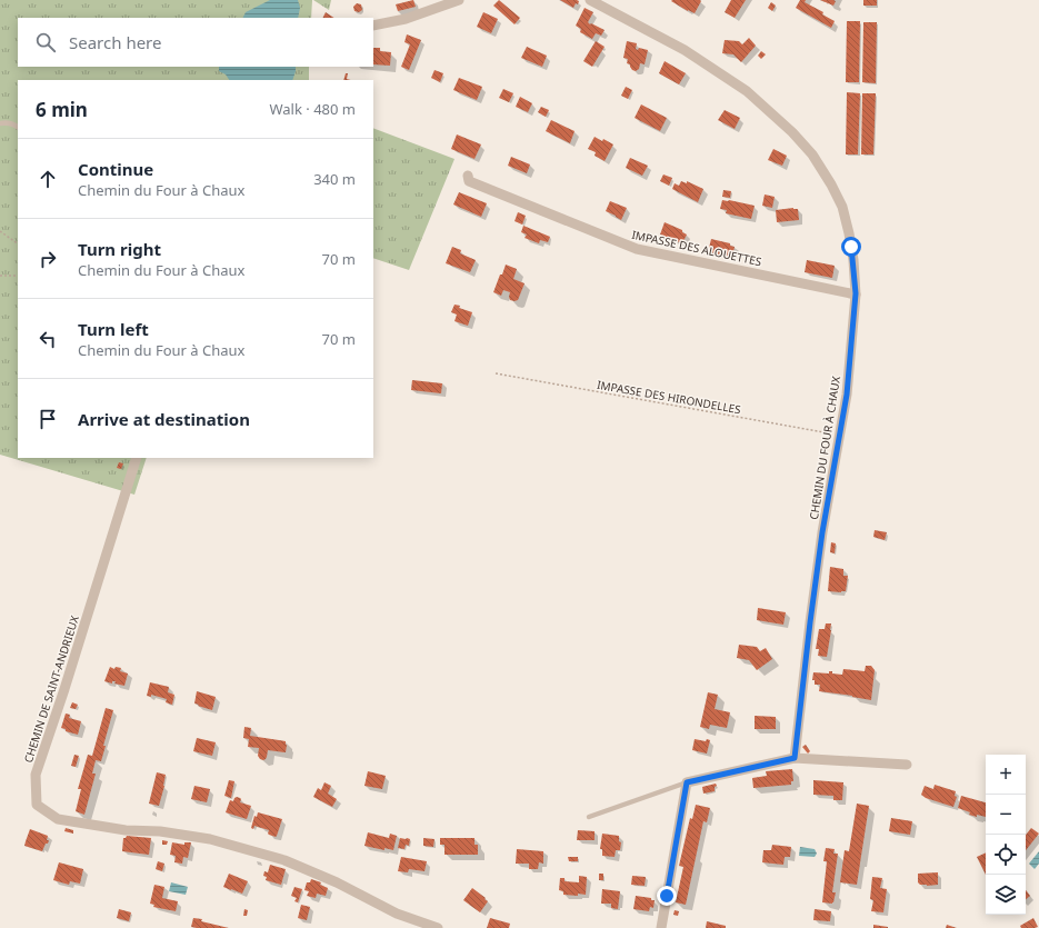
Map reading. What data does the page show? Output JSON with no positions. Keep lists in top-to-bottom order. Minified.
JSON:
{"streets":{"street":["IMPASSE DES ALOUETTES","CHEMIN DU FOUR À CHAUX","CHEMIN DE SAINT-ANDRIEUX"],"path":["IMPASSE DES HIRONDELLES"]},"crossings":[["IMPASSE DES ALOUETTES","CHEMIN DU FOUR À CHAUX"],["IMPASSE DES HIRONDELLES","CHEMIN DU FOUR À CHAUX"]],"page":{"search":"Search here","heading":["6 min","Walk · 480 m"],"list":[["Continue","Chemin du Four à Chaux","340 m"],["Turn right","Chemin du Four à Chaux","70 m"],["Turn left","Chemin du Four à Chaux","70 m"],"Arrive at destination"],"map_buttons":["+","−"]}}
